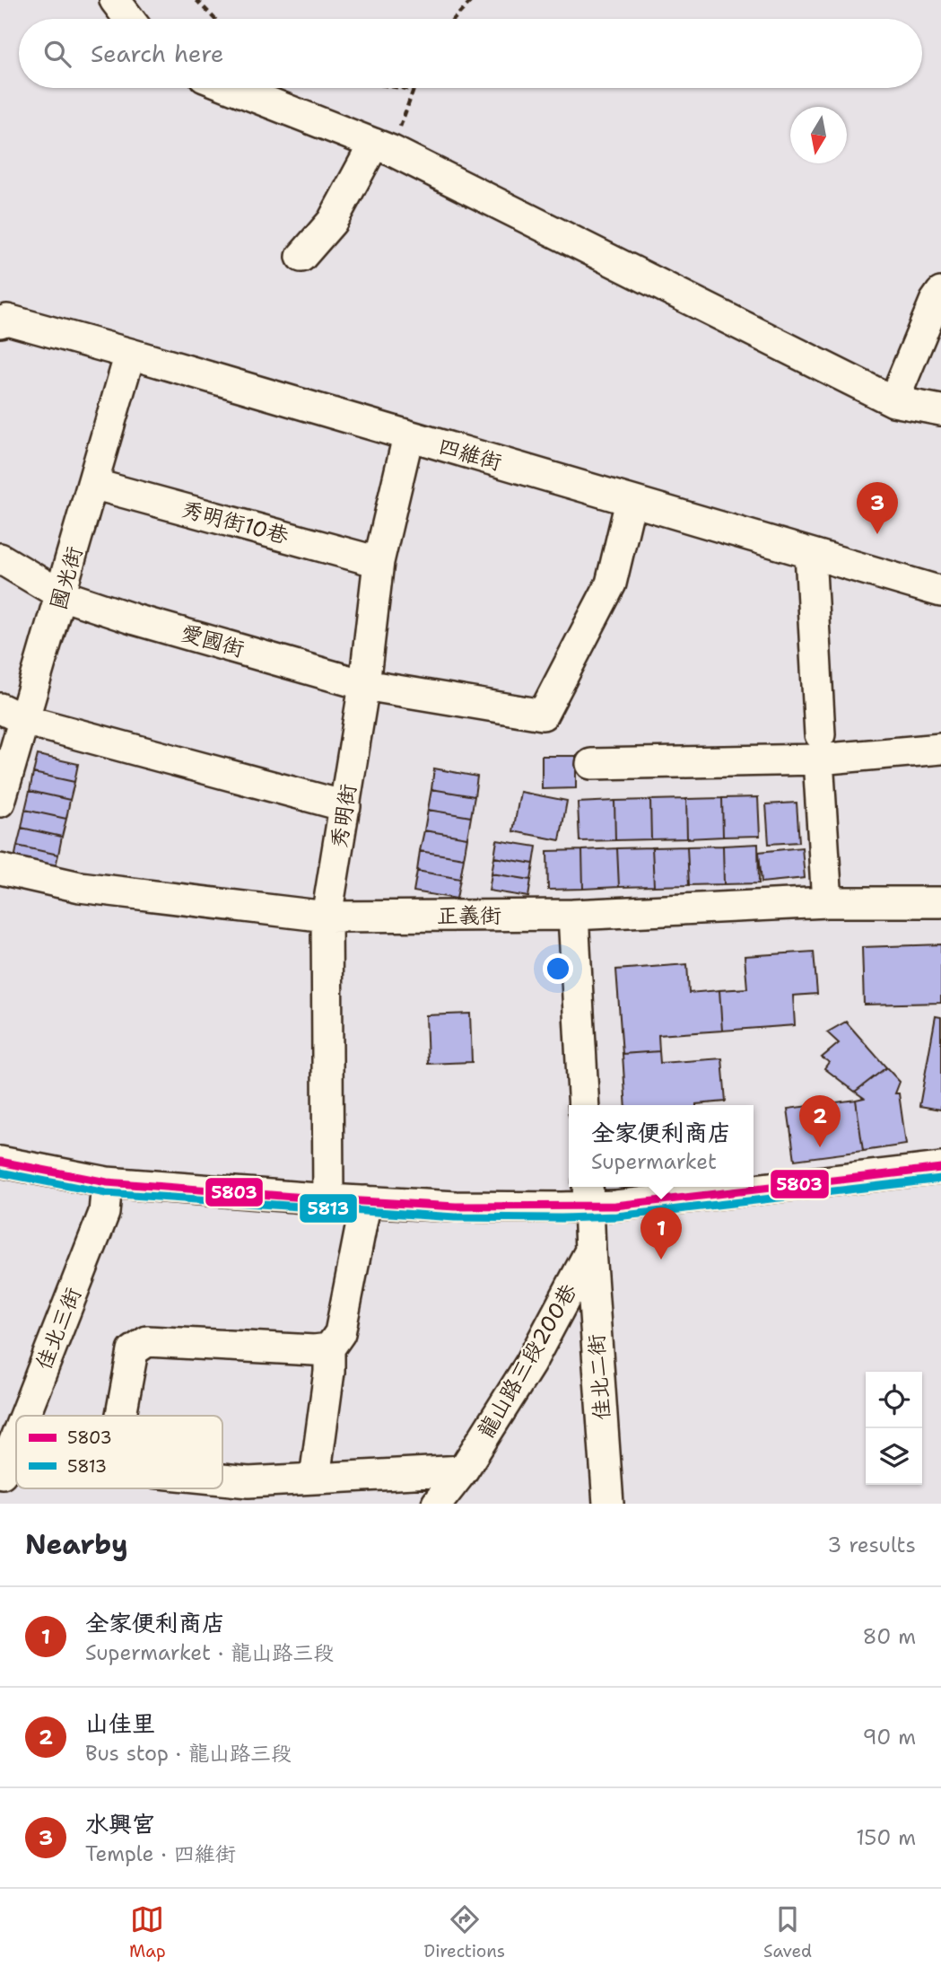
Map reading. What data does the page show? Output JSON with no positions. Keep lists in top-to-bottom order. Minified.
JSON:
{"streets":{"street":["四維街","秀明街10巷","國光街","愛國街","秀明街","正義街","佳北三街","龍山路三段200巷","佳北二街"]},"crossings":[["四維街","國光街"],["四維街","愛國街"],["四維街","秀明街"],["秀明街10巷","國光街"],["秀明街10巷","秀明街"],["國光街","愛國街"],["愛國街","秀明街"],["秀明街","正義街"],["龍山路三段200巷","佳北二街"]],"lines":["transit line 5803","transit line 5813"],"legend":["5803","5813"],"north":"bottom","page":{"search":"Search here","pins":["3","2","1"],"popup":["全家便利商店","Supermarket"],"heading":["Nearby","3 results"],"list":[{"mark":"1","name":"全家便利商店","note":"Supermarket · 龍山路三段","value":"80 m"},{"mark":"2","name":"山佳里","note":"Bus stop · 龍山路三段","value":"90 m"},{"mark":"3","name":"水興宮","note":"Temple · 四維街","value":"150 m"}],"nav":["Map","Directions","Saved"]}}
